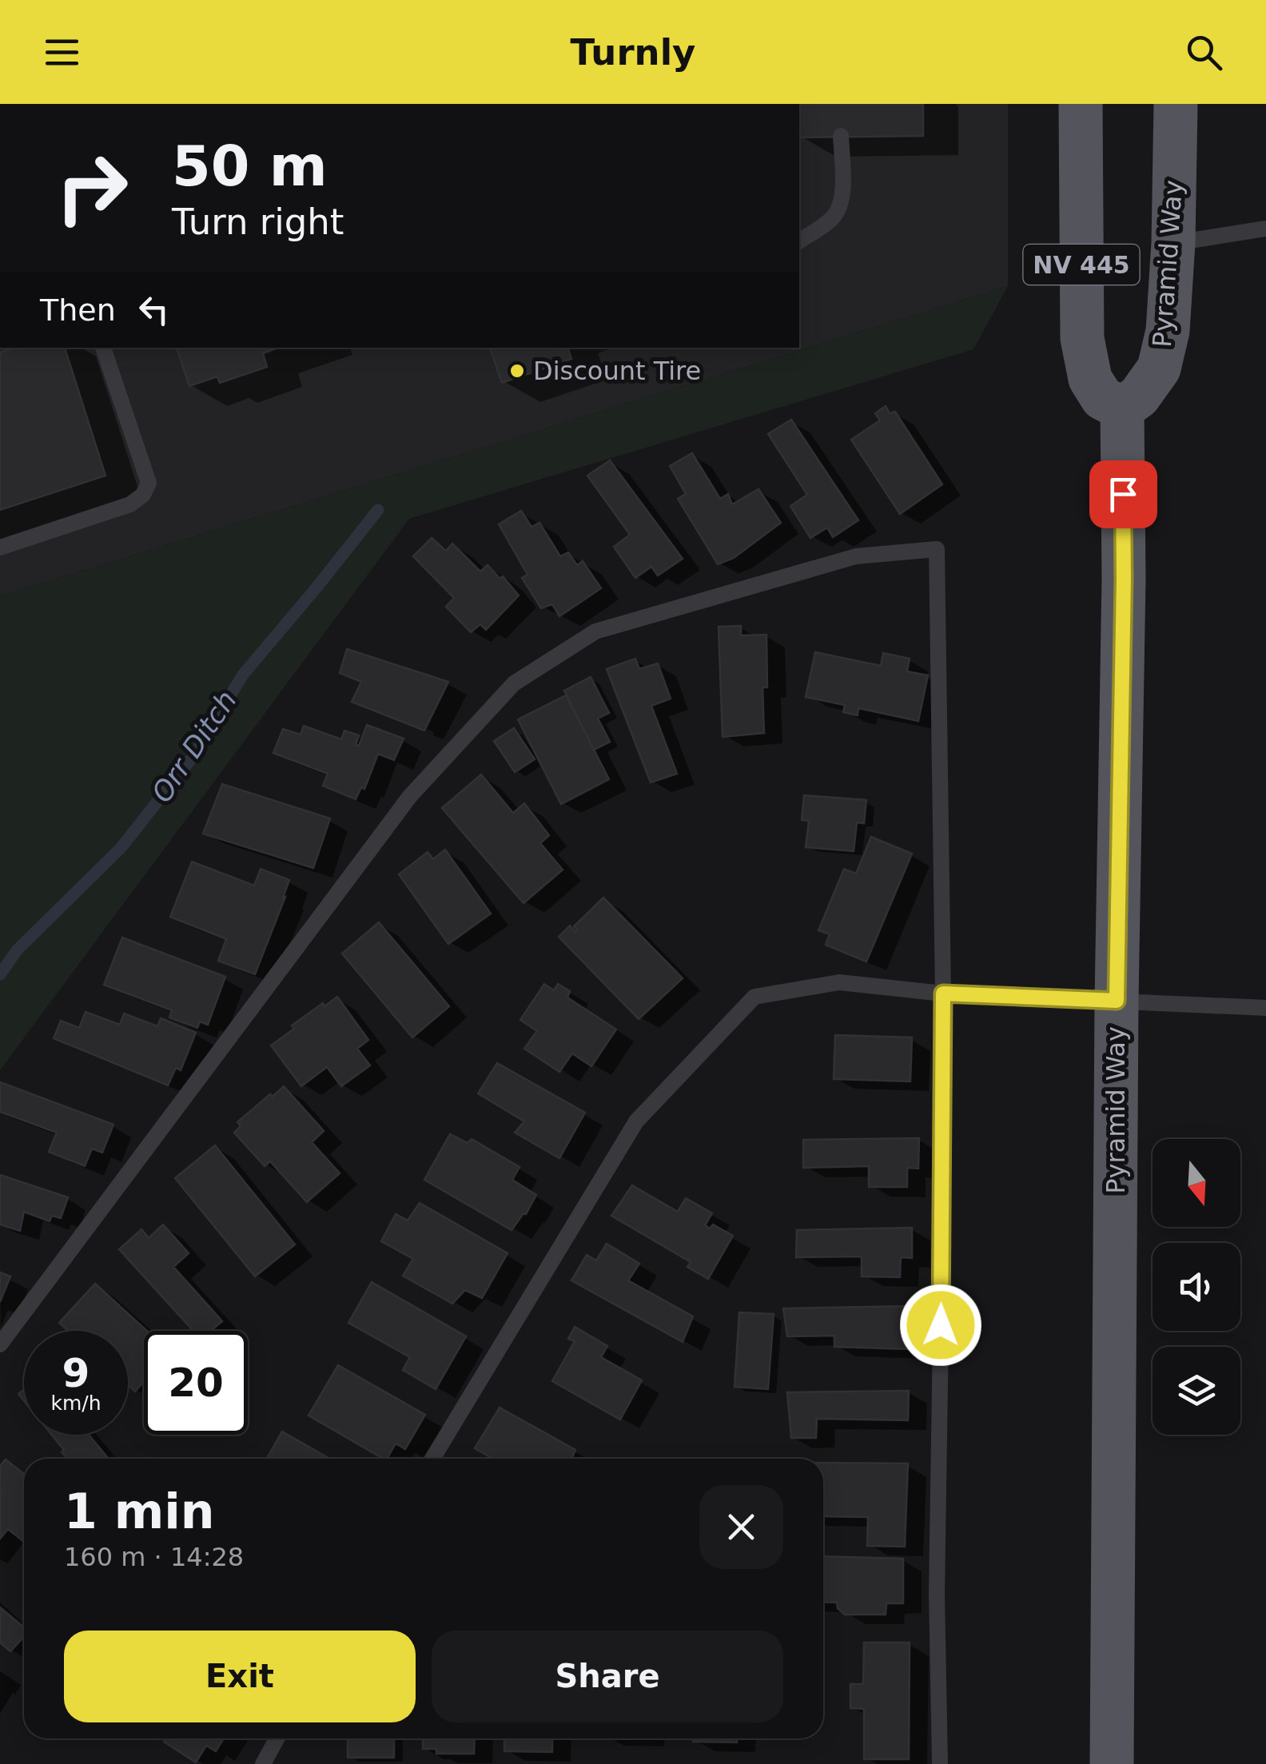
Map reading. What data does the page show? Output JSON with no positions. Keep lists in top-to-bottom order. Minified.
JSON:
{"streets":{"main road":["Pyramid Way","NV 445"]},"crossings":[["Pyramid Way","NV 445"]],"water":["Orr Ditch"],"places":["Discount Tire"],"north":"bottom","page":{"header":"Turnly","turn":["50 m","Turn right"],"then":"Then","speed":"9 km/h","limit":"20","heading":["1 min","160 m · 14:28"],"buttons":["Exit","Share"]}}
